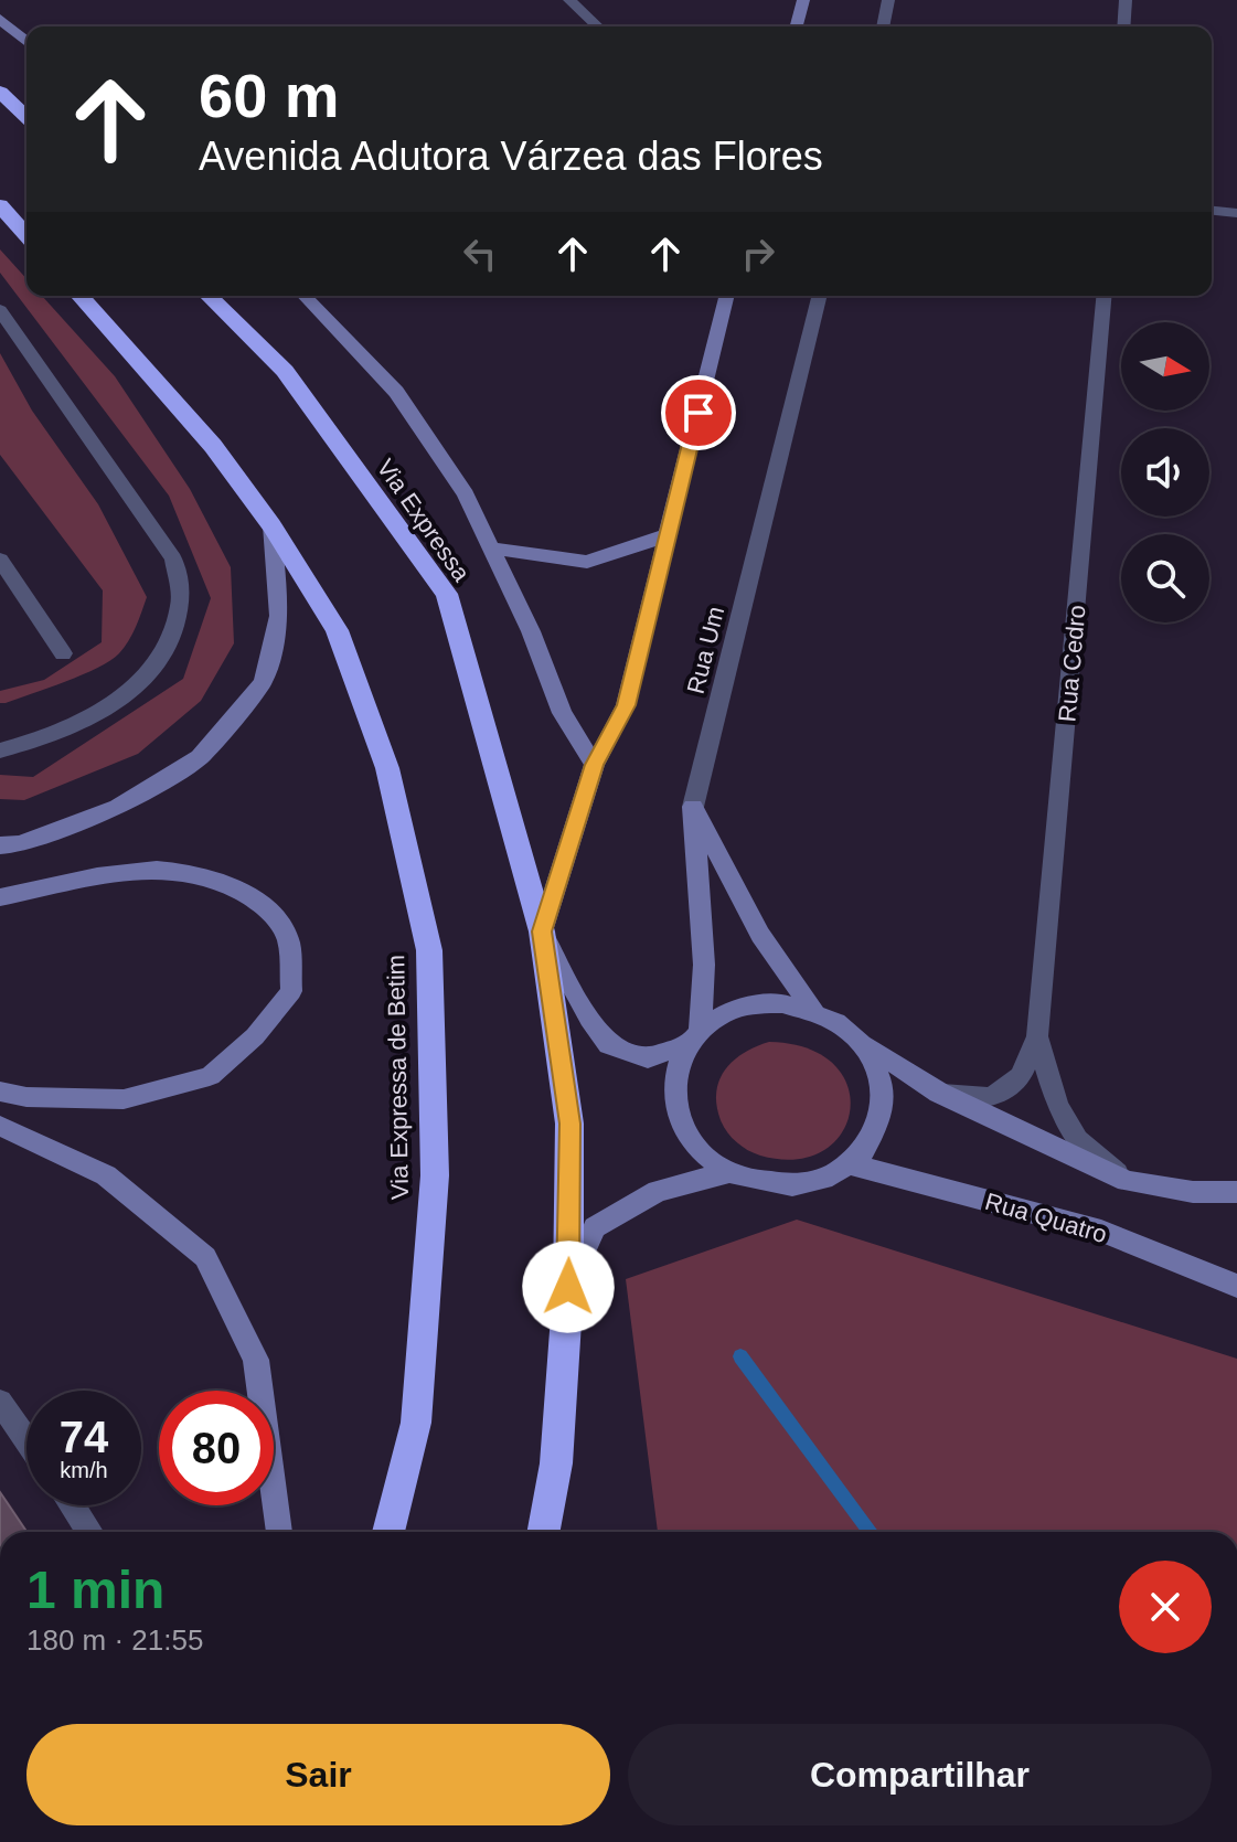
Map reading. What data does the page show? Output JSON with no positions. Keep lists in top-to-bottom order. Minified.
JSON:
{"streets":{"highway":["Via Expressa","Via Expressa de Betim"],"street":["Rua Um","Rua Cedro","Rua Quatro"]},"crossings":[["Rua Um","Rua Quatro"]],"north":"right","page":{"turn":["60 m","Avenida Adutora Várzea das Flores"],"speed":"74 km/h","limit":"80","heading":["1 min","180 m · 21:55"],"buttons":["Sair","Compartilhar"]}}
